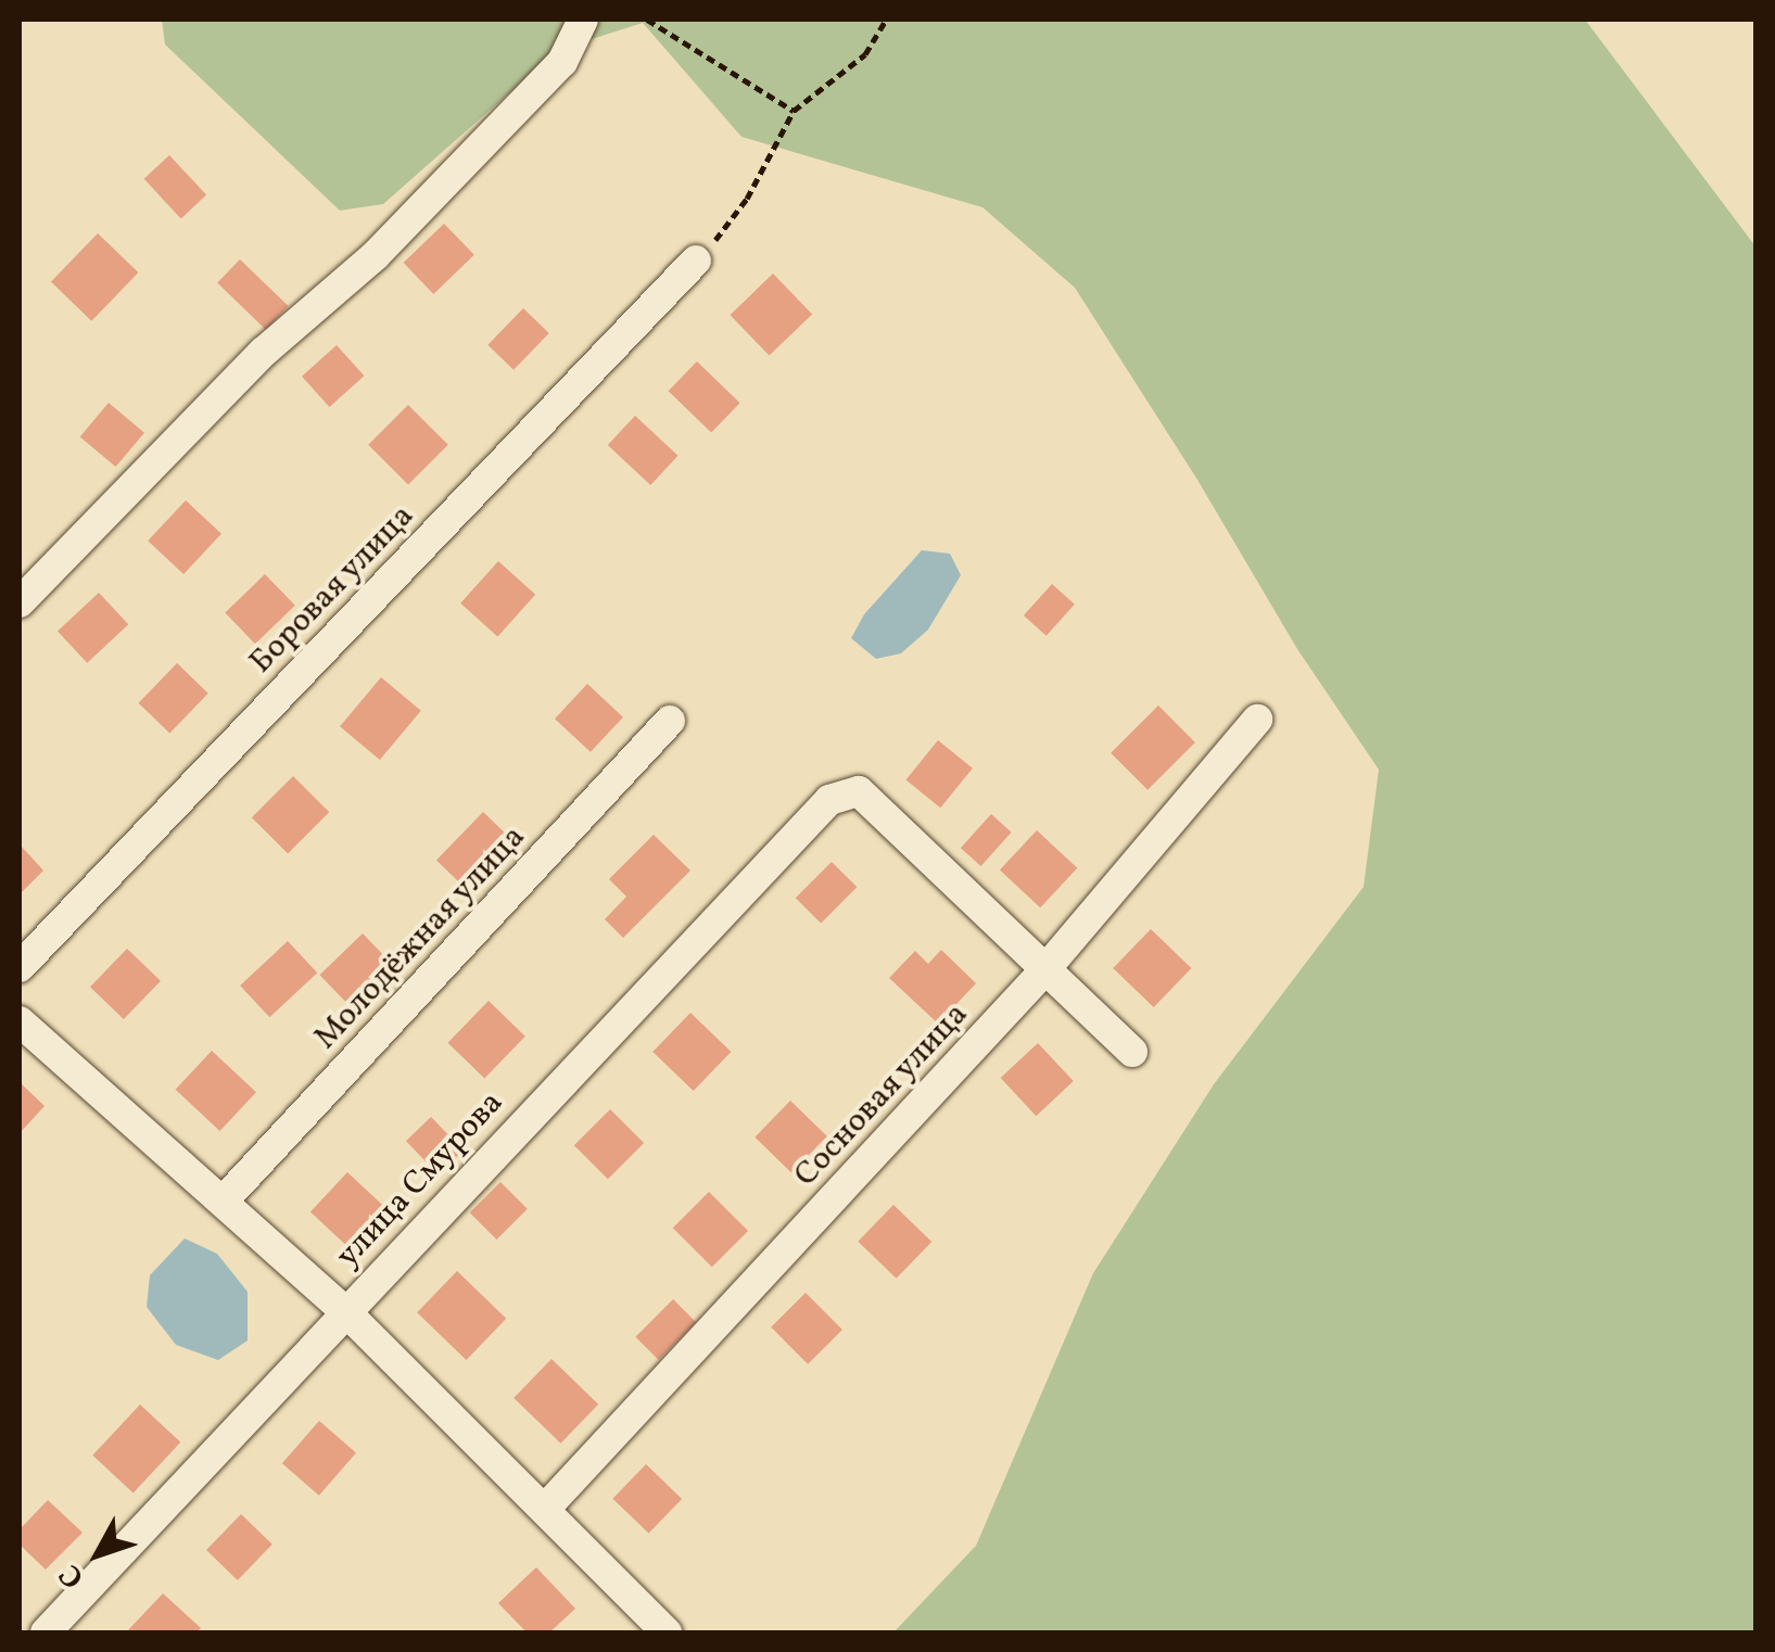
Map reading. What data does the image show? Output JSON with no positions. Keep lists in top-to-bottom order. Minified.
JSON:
{"streets":{"street":["Боровая улица","Молодёжная улица","Сосновая улица","улица Смурова"]},"crossings":[["Сосновая улица","улица Смурова"]],"north":"bottom left"}
